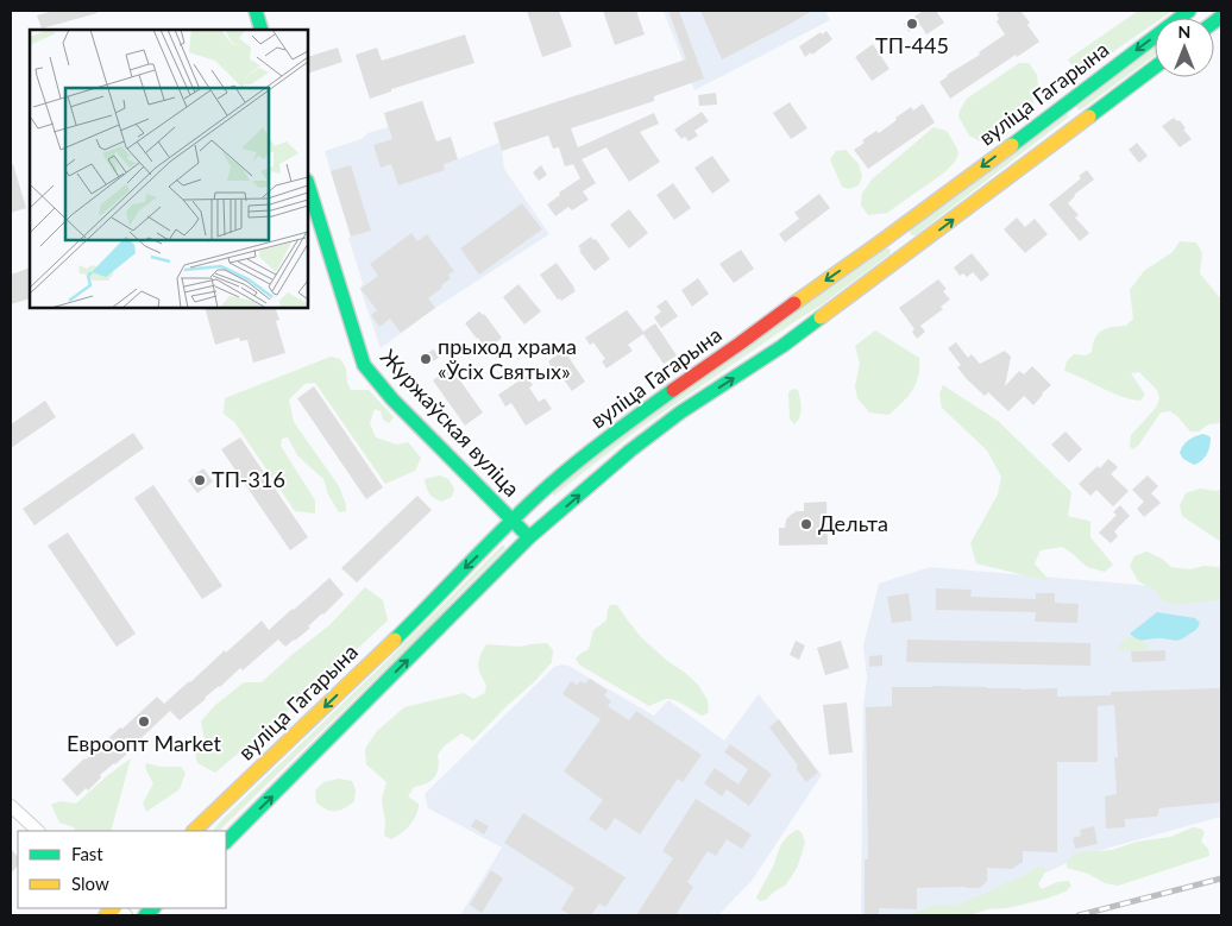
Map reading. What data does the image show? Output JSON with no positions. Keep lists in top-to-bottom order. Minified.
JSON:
{"streets":{"main road":["вуліца Гагарына","Журжаўская вуліца"]},"crossings":[["вуліца Гагарына","Журжаўская вуліца"]],"places":["ТП-445","прыход храма «Ўсіх Святых»","ТП-316","Дельта","Евроопт Market"],"legend":["Fast","Slow"],"north":"top"}
